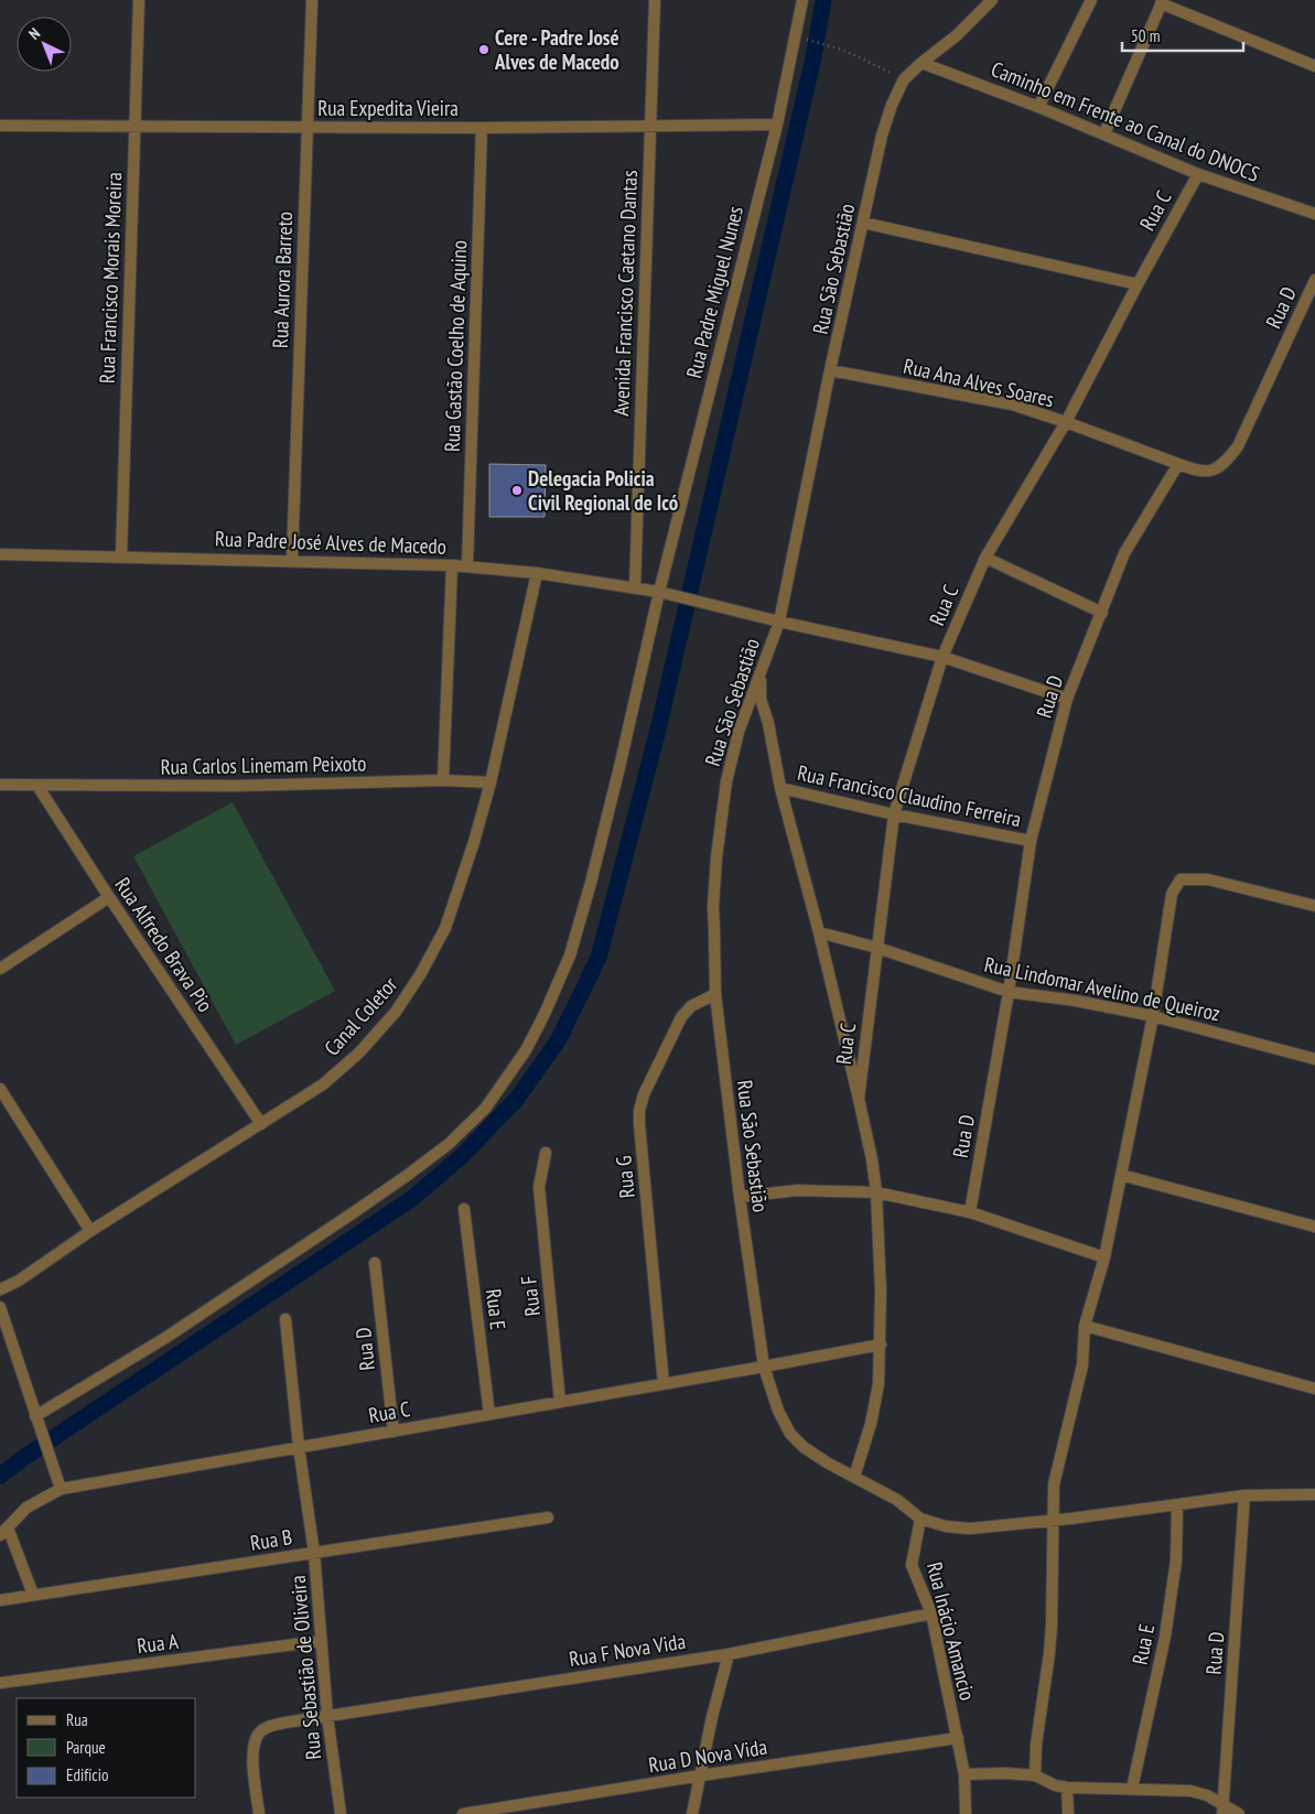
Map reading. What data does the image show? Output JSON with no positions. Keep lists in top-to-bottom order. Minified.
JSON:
{"streets":{"street":["Rua Expedita Vieira","Caminho em Frente ao Canal do DNOCS","Rua C","Rua São Sebastião","Rua Francisco Morais Moreira","Rua Aurora Barreto","Rua Padre Miguel Nunes","Avenida Francisco Caetano Dantas","Rua D","Rua Gastão Coelho de Aquino","Rua Ana Alves Soares","Rua Padre José Alves de Macedo","Rua Carlos Linemam Peixoto","Rua Francisco Claudino Ferreira","Rua Alfredo Brava Pio","Rua Lindomar Avelino de Queiroz","Canal Coletor","Rua G","Rua F","Rua E","Rua B","Rua Inácio Amancio","Rua A","Rua F Nova Vida","Rua Sebastião de Oliveira","Rua D Nova Vida"]},"crossings":[["Rua Expedita Vieira","Rua Francisco Morais Moreira"],["Rua Expedita Vieira","Rua Aurora Barreto"],["Rua Expedita Vieira","Rua Padre Miguel Nunes"],["Rua Expedita Vieira","Avenida Francisco Caetano Dantas"],["Rua Expedita Vieira","Rua Gastão Coelho de Aquino"],["Caminho em Frente ao Canal do DNOCS","Rua C"],["Caminho em Frente ao Canal do DNOCS","Rua São Sebastião"],["Rua C","Rua São Sebastião"],["Rua C","Rua D"],["Rua C","Rua Ana Alves Soares"],["Rua C","Rua Padre José Alves de Macedo"],["Rua C","Rua Francisco Claudino Ferreira"],["Rua C","Rua Lindomar Avelino de Queiroz"],["Rua C","Rua G"],["Rua C","Rua F"],["Rua C","Rua E"],["Rua C","Rua Sebastião de Oliveira"],["Rua São Sebastião","Rua Ana Alves Soares"],["Rua São Sebastião","Rua Padre José Alves de Macedo"],["Rua São Sebastião","Rua G"],["Rua São Sebastião","Rua Inácio Amancio"],["Rua Francisco Morais Moreira","Rua Padre José Alves de Macedo"],["Rua Aurora Barreto","Rua Padre José Alves de Macedo"],["Rua Padre Miguel Nunes","Rua Padre José Alves de Macedo"],["Avenida Francisco Caetano Dantas","Rua Padre José Alves de Macedo"],["Rua D","Rua Ana Alves Soares"],["Rua D","Rua Padre José Alves de Macedo"],["Rua D","Rua Francisco Claudino Ferreira"],["Rua D","Rua Lindomar Avelino de Queiroz"],["Rua Gastão Coelho de Aquino","Rua Padre José Alves de Macedo"],["Rua Padre José Alves de Macedo","Canal Coletor"],["Rua Carlos Linemam Peixoto","Rua Alfredo Brava Pio"],["Rua Carlos Linemam Peixoto","Canal Coletor"],["Rua Alfredo Brava Pio","Canal Coletor"],["Rua B","Rua Sebastião de Oliveira"],["Rua Inácio Amancio","Rua F Nova Vida"],["Rua Inácio Amancio","Rua D Nova Vida"],["Rua A","Rua Sebastião de Oliveira"],["Rua F Nova Vida","Rua Sebastião de Oliveira"]],"places":["Cere - Padre José Alves de Macedo","Delegacia Policia Civil Regional de Icó"],"legend":["Rua","Parque","Edifício"],"scale_bar":"50 m","north":"top left"}
